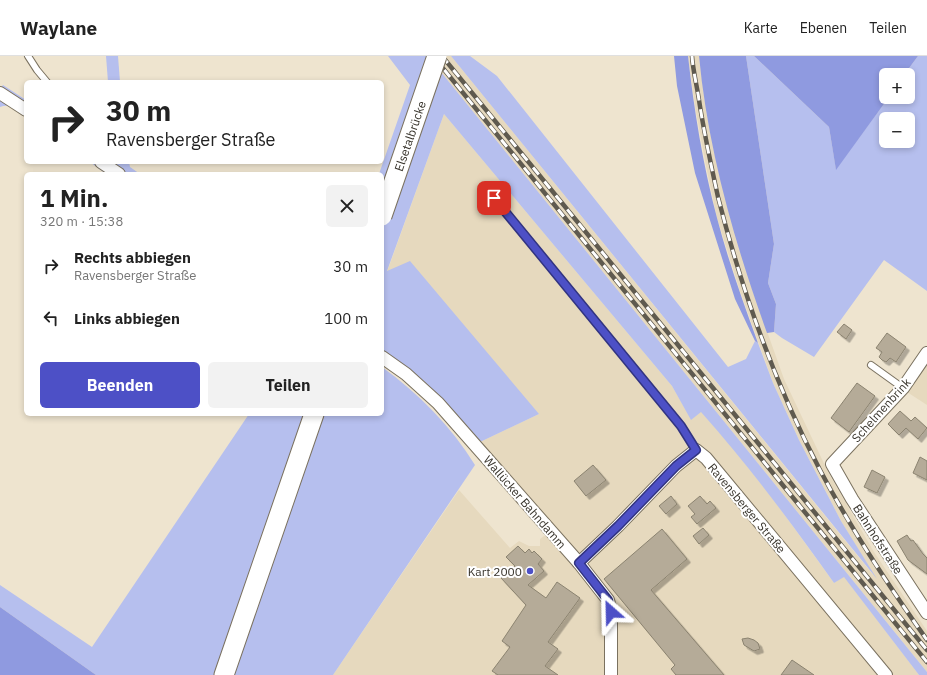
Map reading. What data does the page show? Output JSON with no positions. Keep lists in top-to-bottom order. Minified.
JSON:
{"streets":{"main road":["Elsetalbrücke"],"street":["Schelmenbrink","Wallücker Bahndamm","Ravensberger Straße","Bahnhofstraße"]},"crossings":[["Schelmenbrink","Bahnhofstraße"]],"places":["Kart 2000"],"page":{"header":"Waylane","nav":["Karte","Ebenen","Teilen"],"map_buttons":["+","−"],"turn":["30 m","Ravensberger Straße"],"heading":["1 Min.","320 m · 15:38"],"list":[{"name":"Rechts abbiegen","note":"Ravensberger Straße","value":"30 m"},{"name":"Links abbiegen","value":"100 m"}],"buttons":["Beenden","Teilen"]}}
